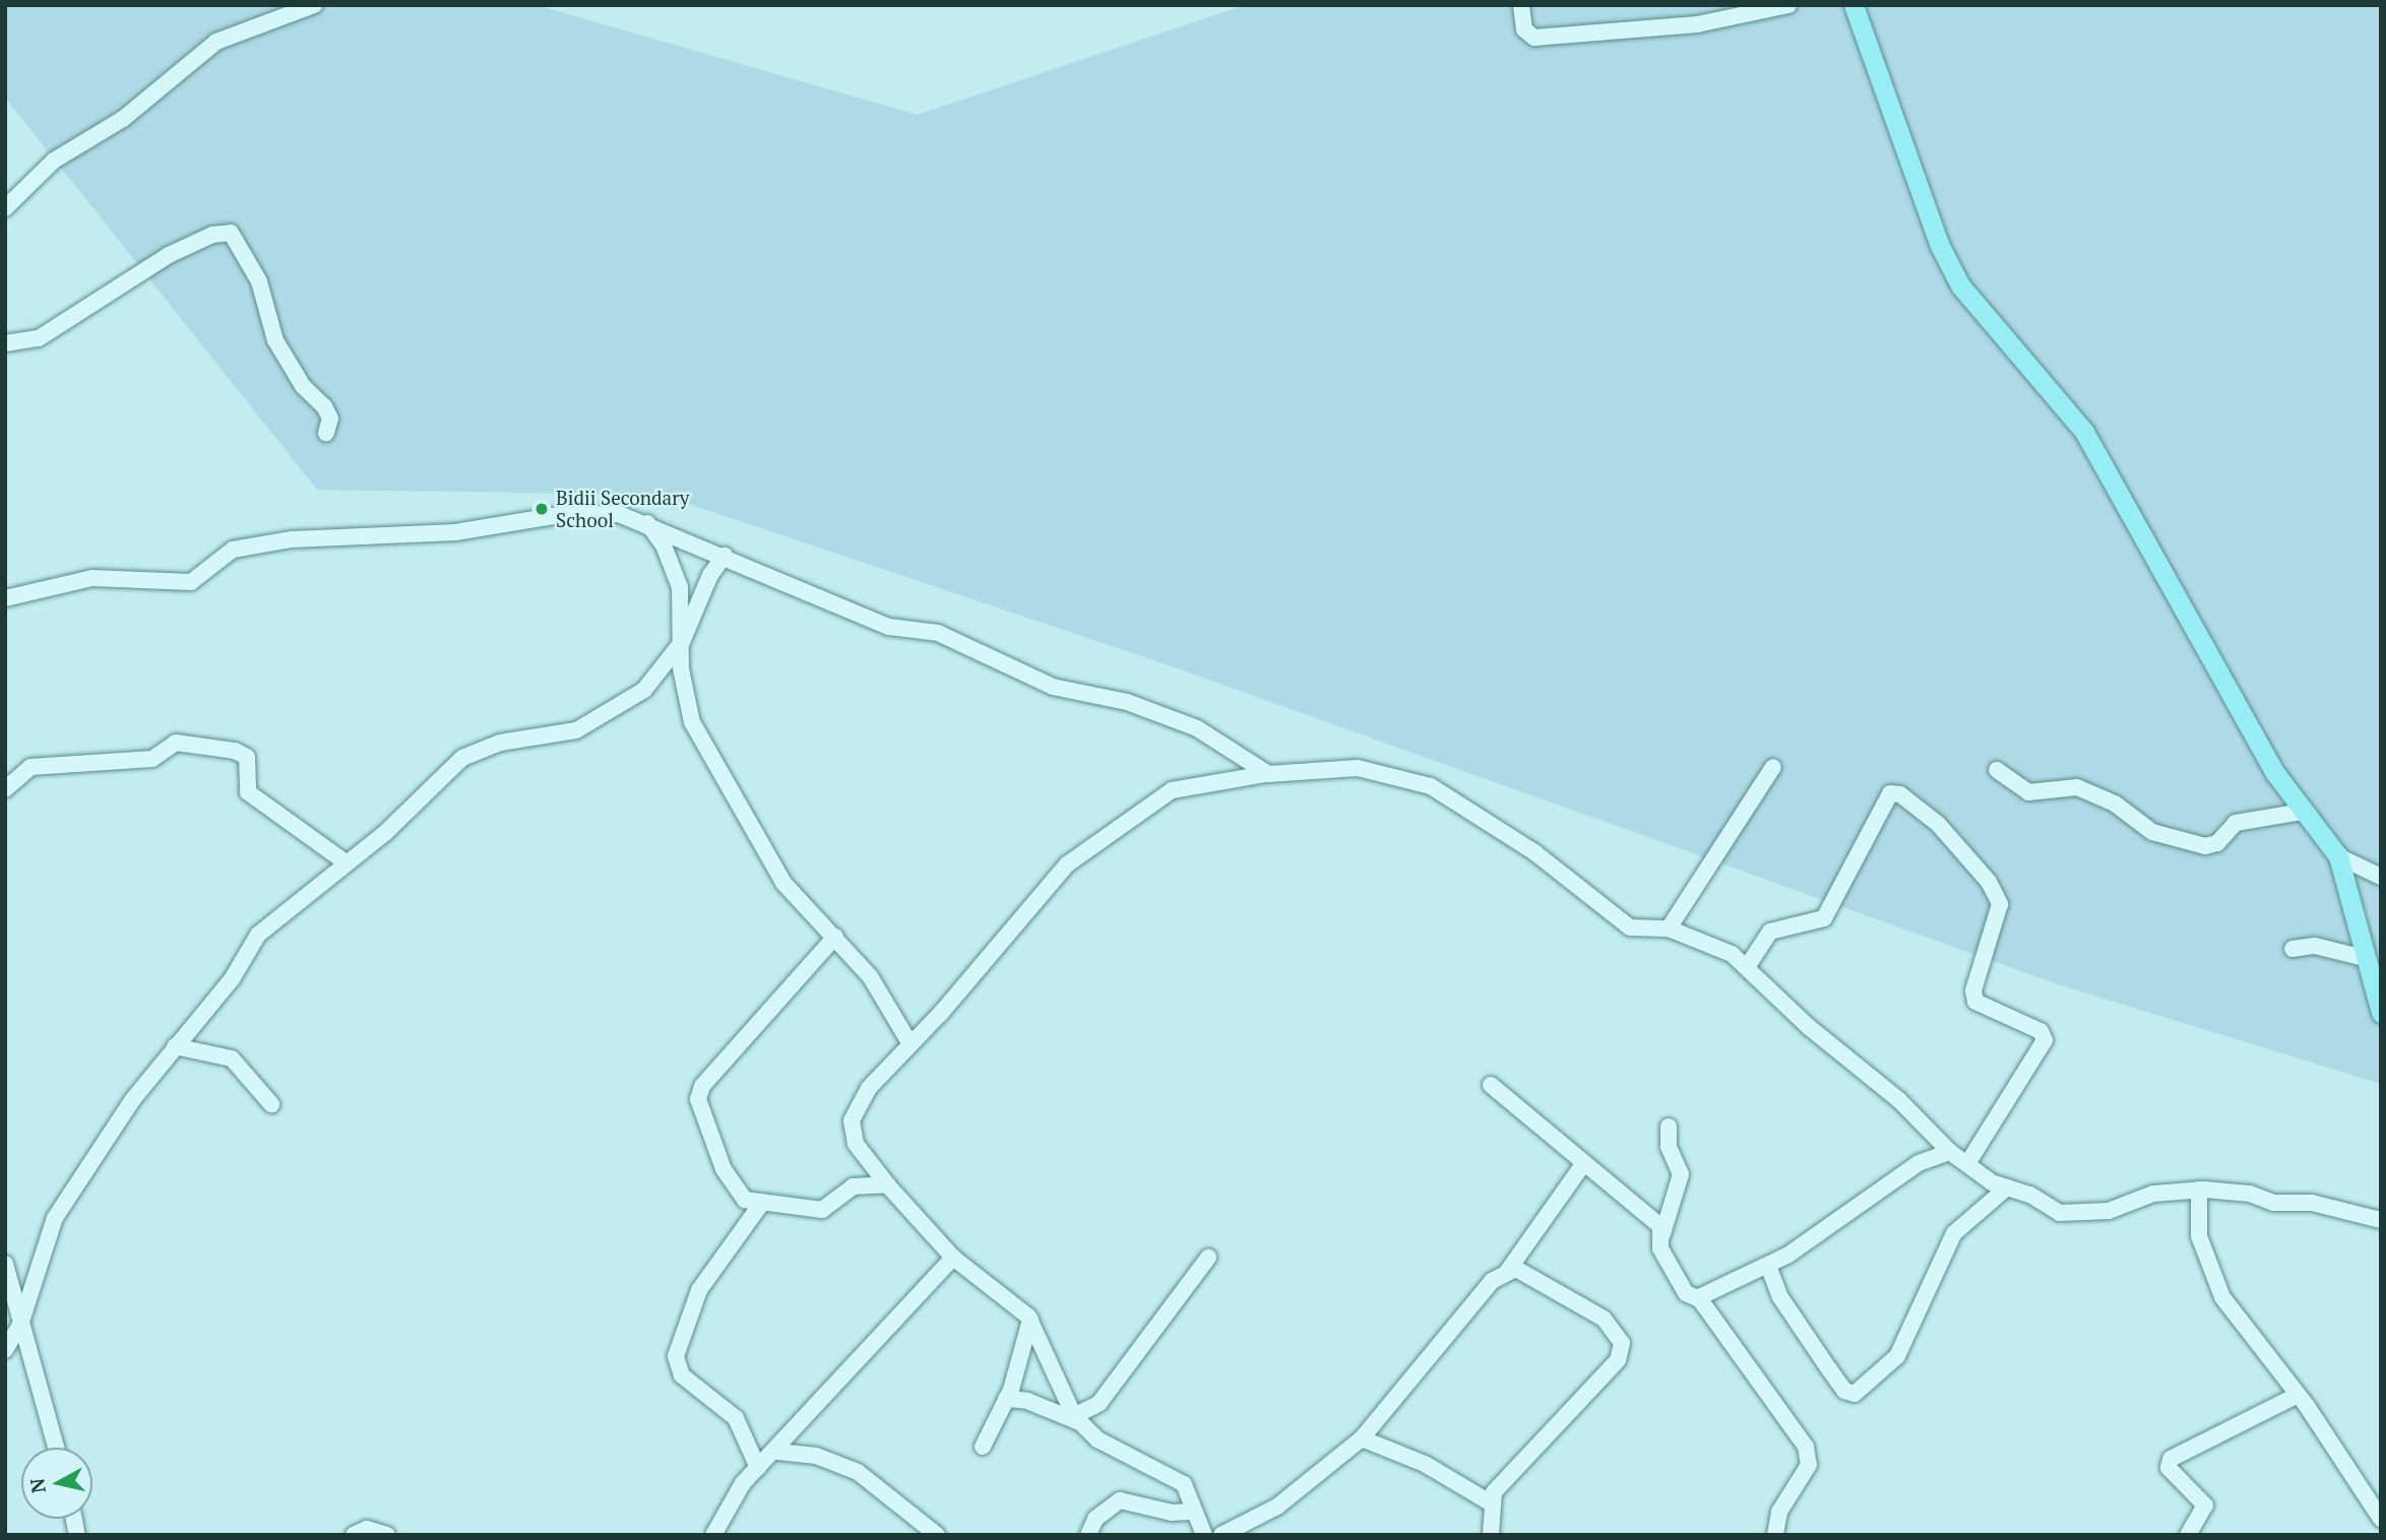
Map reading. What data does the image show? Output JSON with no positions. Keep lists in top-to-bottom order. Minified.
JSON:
{"places":["Bidii Secondary School"],"north":"left"}
